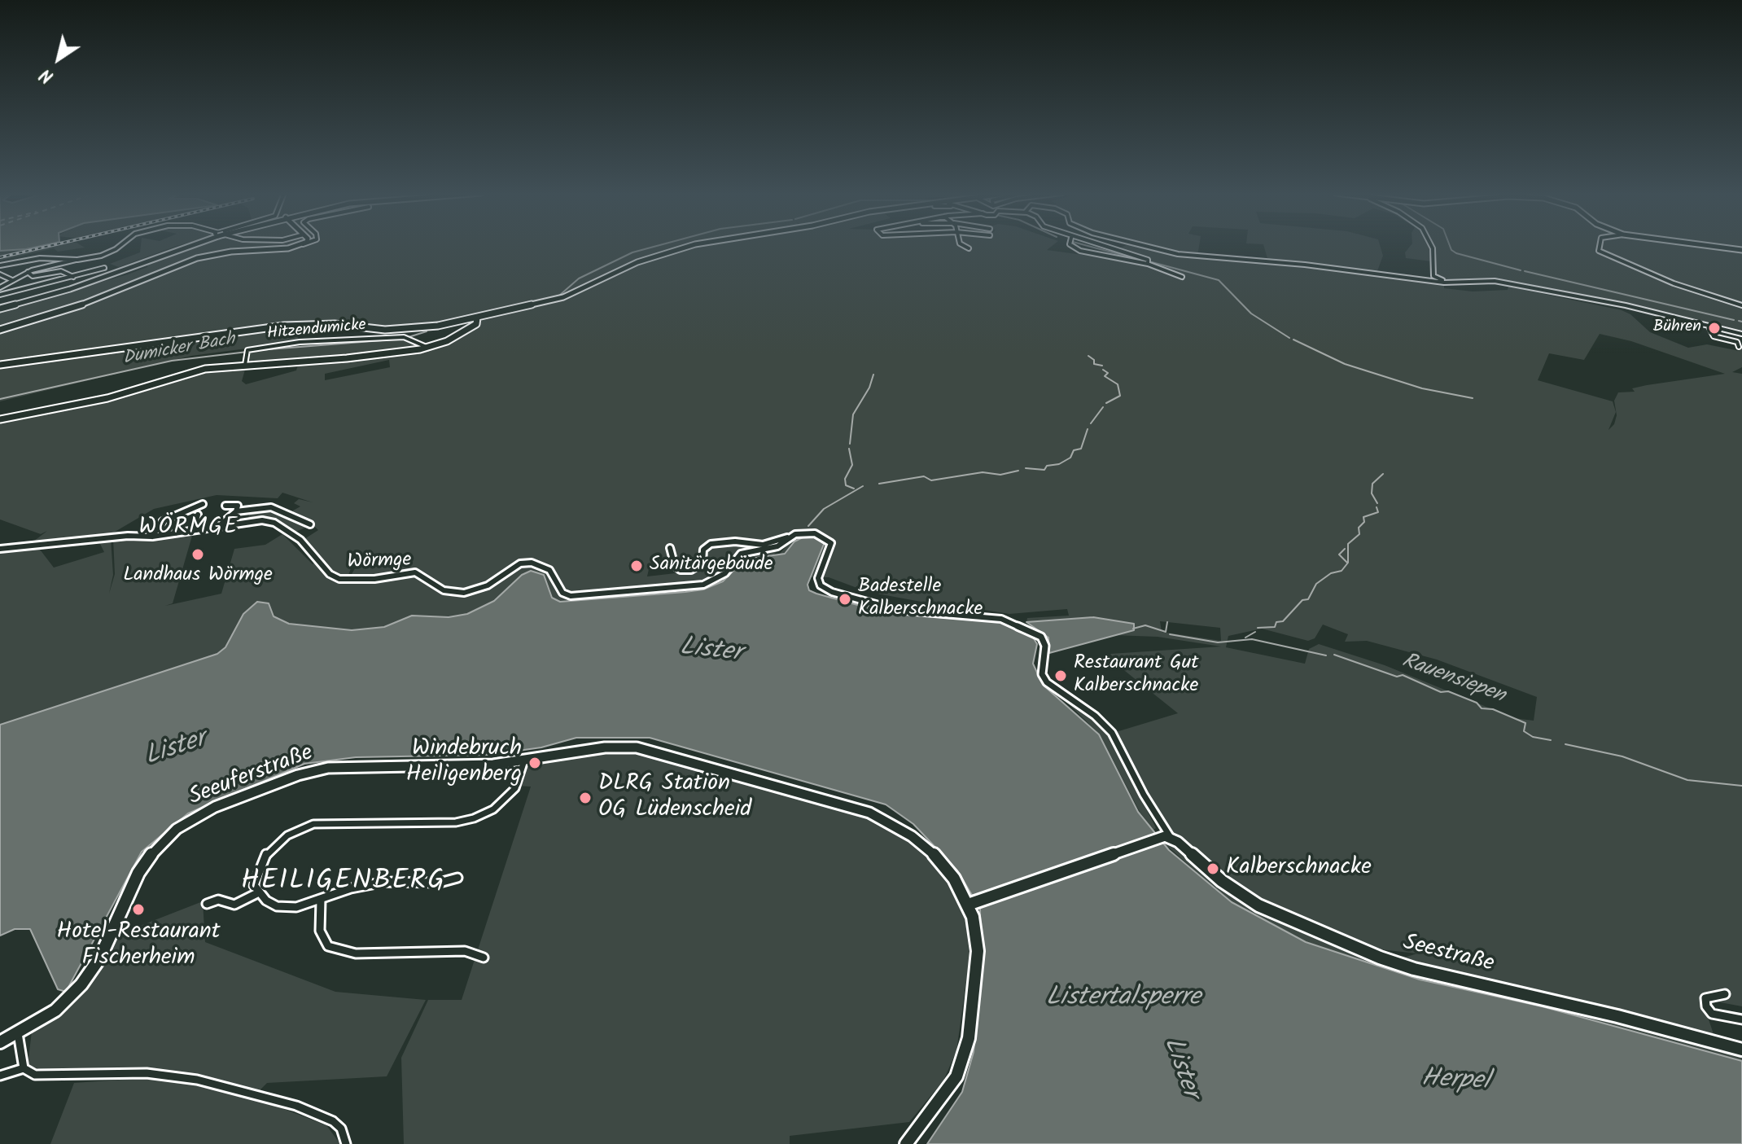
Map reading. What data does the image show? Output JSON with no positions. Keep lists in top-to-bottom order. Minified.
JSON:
{"streets":{"street":["Hitzendumicke","Wörmge","Seeuferstraße","Seestraße"]},"districts":["WÖRMGE","HEILIGENBERG"],"water":["Dumicker Bach","Lister","Rauensiepen","Listertalsperre","Herpel"],"places":["Bühren","Landhaus Wörmge","Sanitärgebäude","Badestelle Kalberschnacke","Restaurant Gut Kalberschnacke","Windebruch Heiligenberg","DLRG Station OG Lüdenscheid","Kalberschnacke","Hotel-Restaurant Fischerheim"],"north":"bottom left"}
